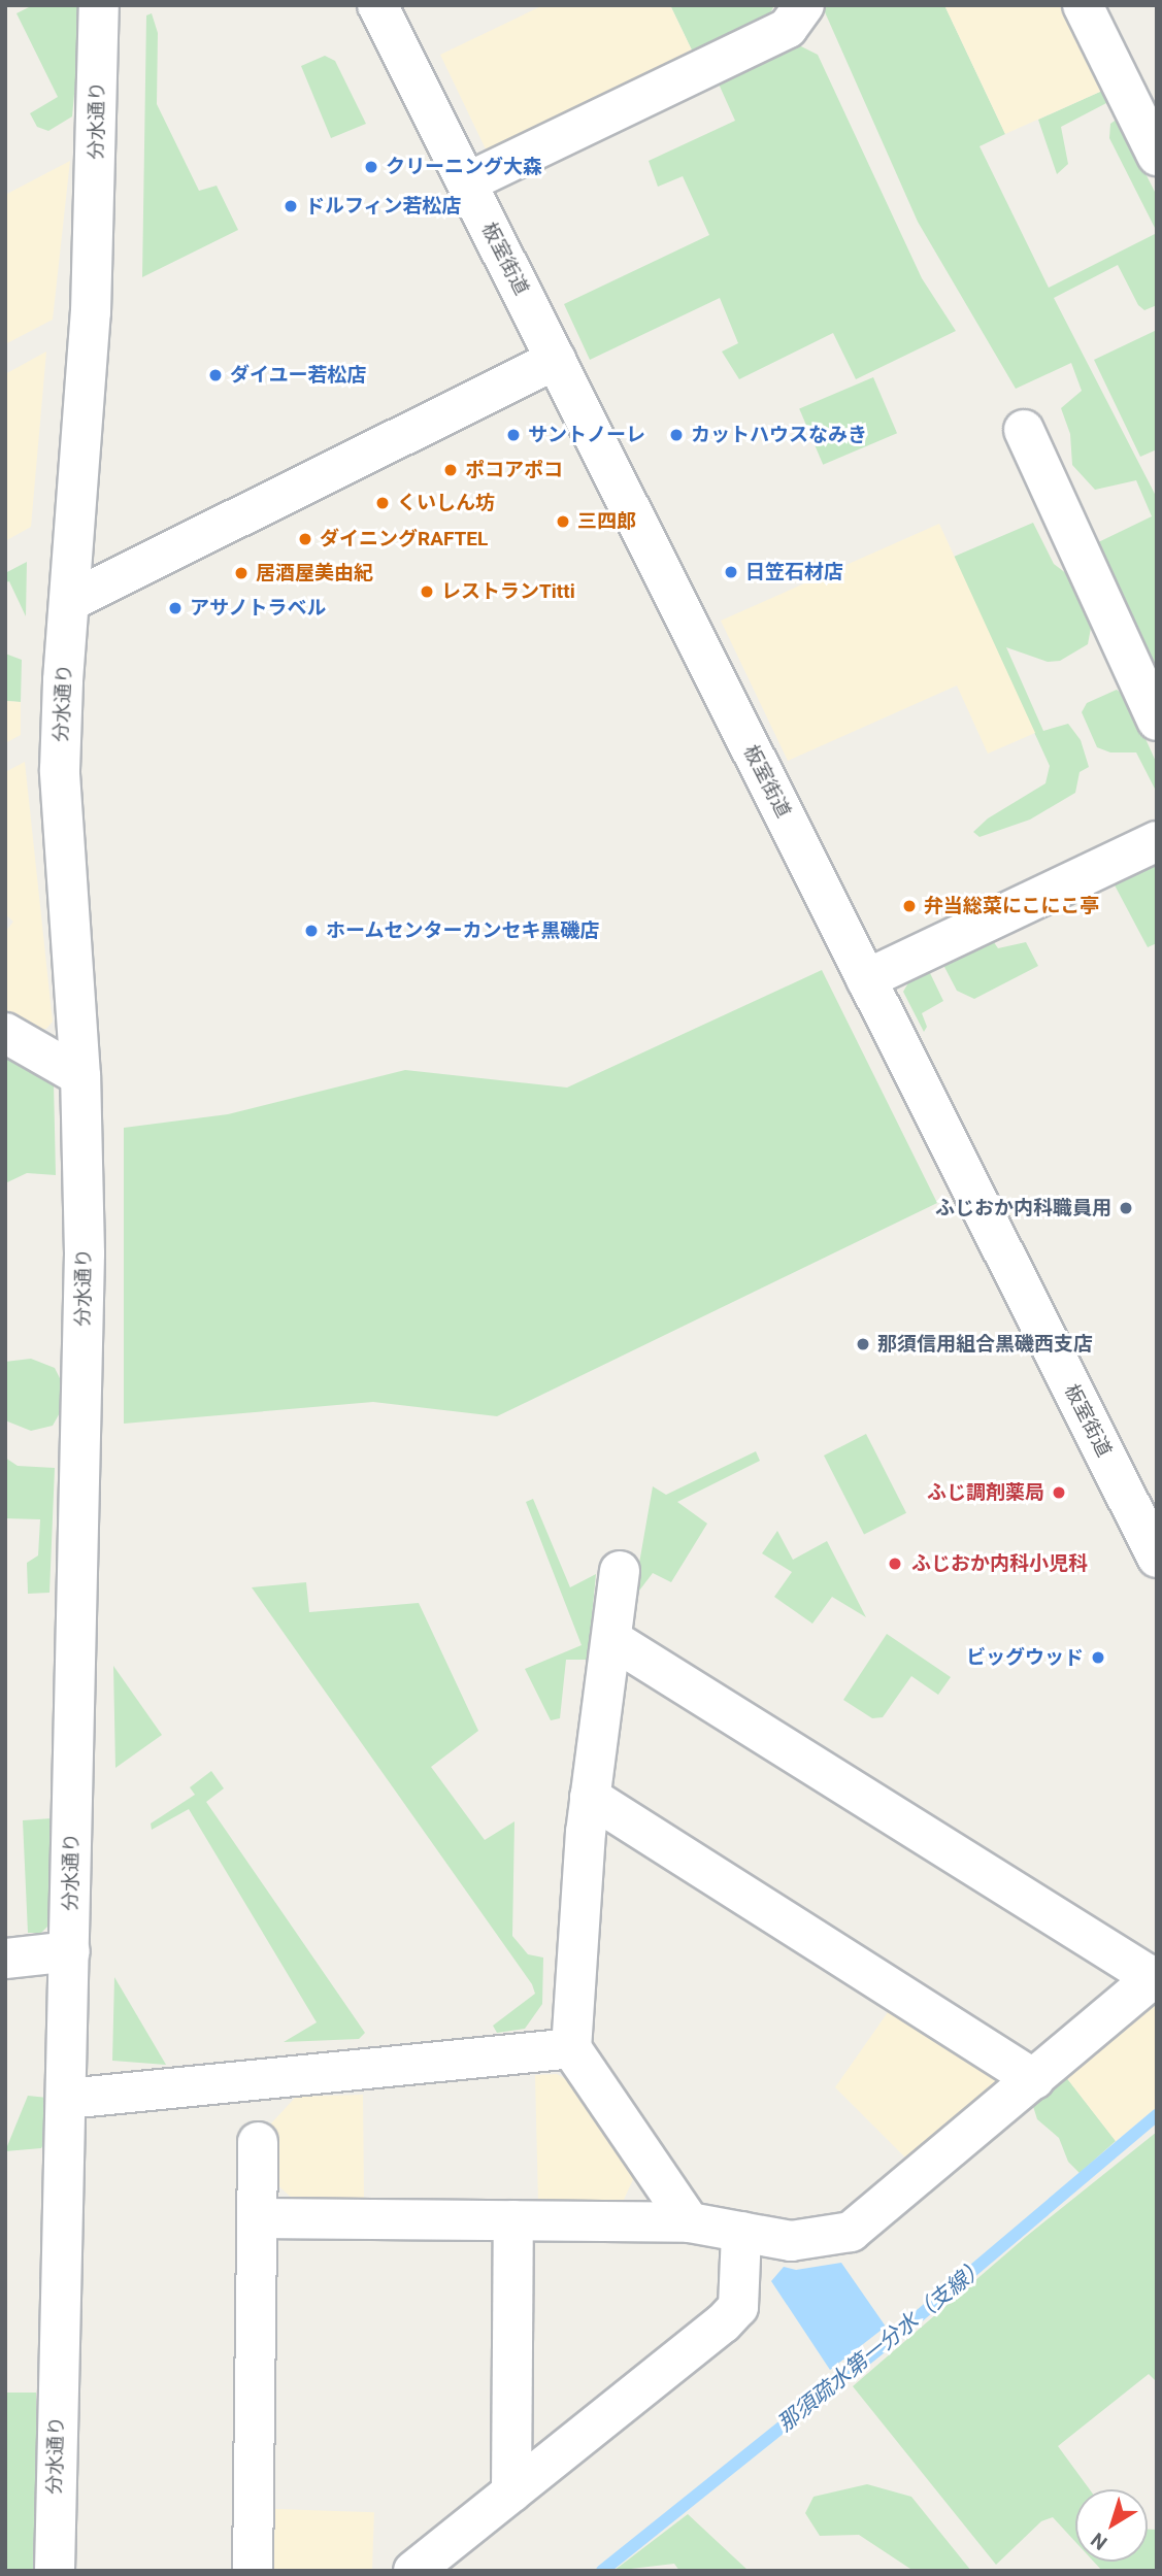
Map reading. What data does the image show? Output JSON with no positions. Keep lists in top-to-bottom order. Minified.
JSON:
{"streets":{"street":["分水通り","板室街道"]},"water":["那須疏水第一分水（支線）"],"places":["クリーニング大森","ドルフィン若松店","ダイユー若松店","サントノーレ","カットハウスなみき","ポコアポコ","くいしん坊","三四郎","ダイニングRAFTEL","日笠石材店","居酒屋美由紀","レストランTitti","アサノトラベル","弁当総菜にこにこ亭","ホームセンターカンセキ黒磯店","ふじおか内科職員用","那須信用組合黒磯西支店","ふじ調剤薬局","ふじおか内科小児科","ビッグウッド"],"north":"bottom left"}
